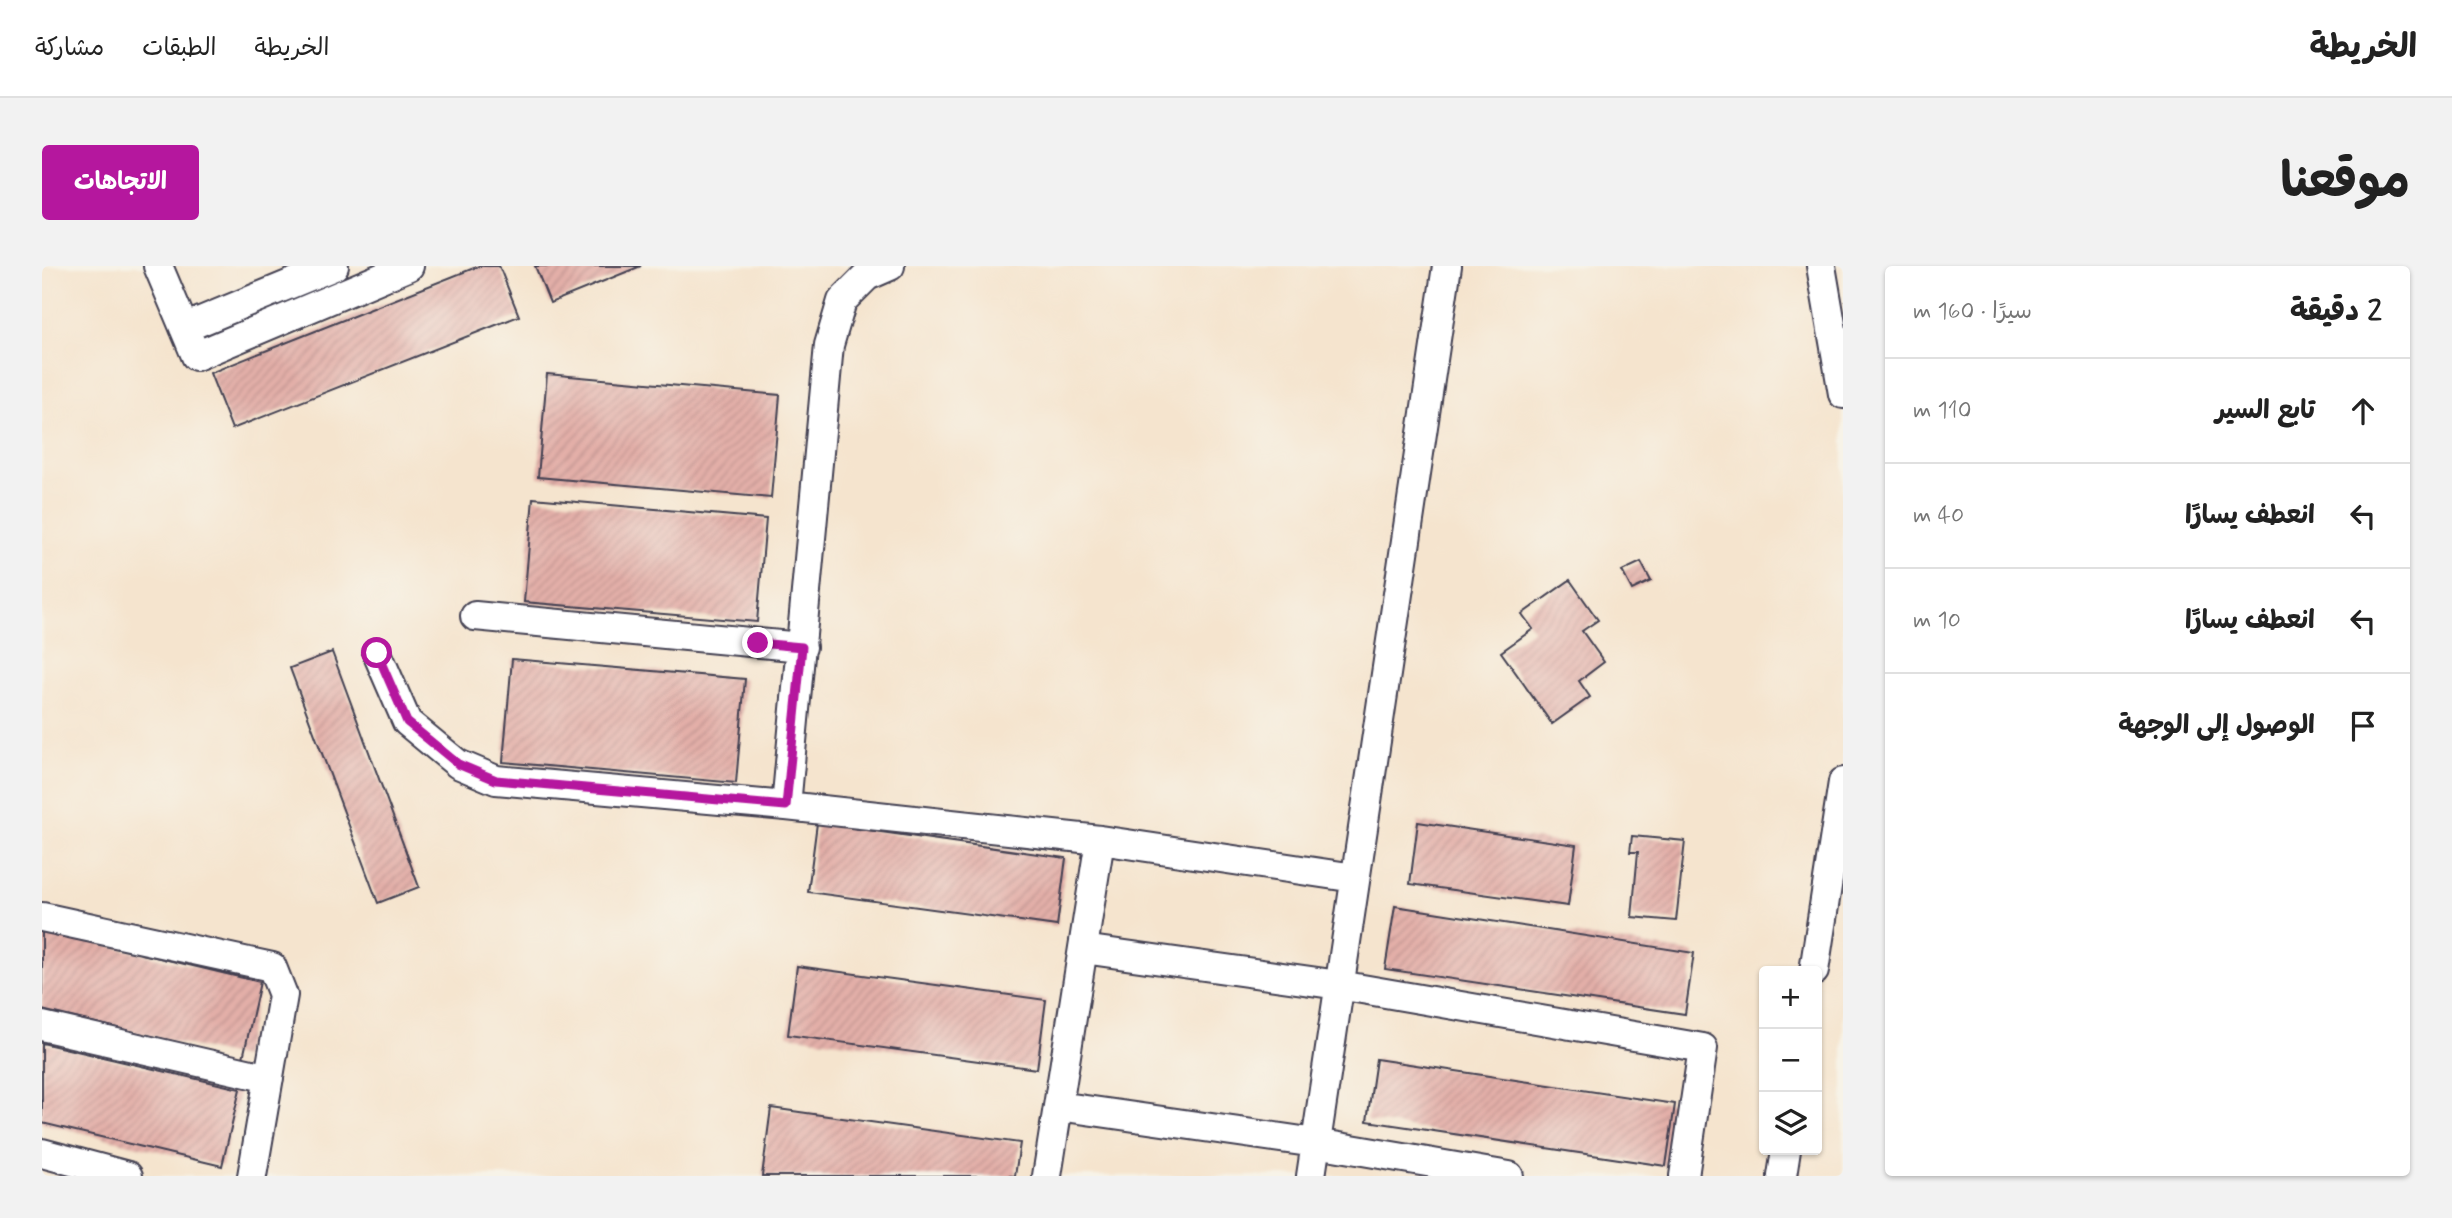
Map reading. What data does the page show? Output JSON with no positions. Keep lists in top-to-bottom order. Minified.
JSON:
{"page":{"header":"الخريطة","nav":["الخريطة","الطبقات","مشاركة"],"title":"موقعنا","buttons":"الاتجاهات","heading":["2 دقيقة","سيرًا · 160 m"],"list":[["تابع السير","110 m"],["انعطف يسارًا","40 m"],["انعطف يسارًا","10 m"],"الوصول إلى الوجهة"],"map_buttons":["+","−"]}}
